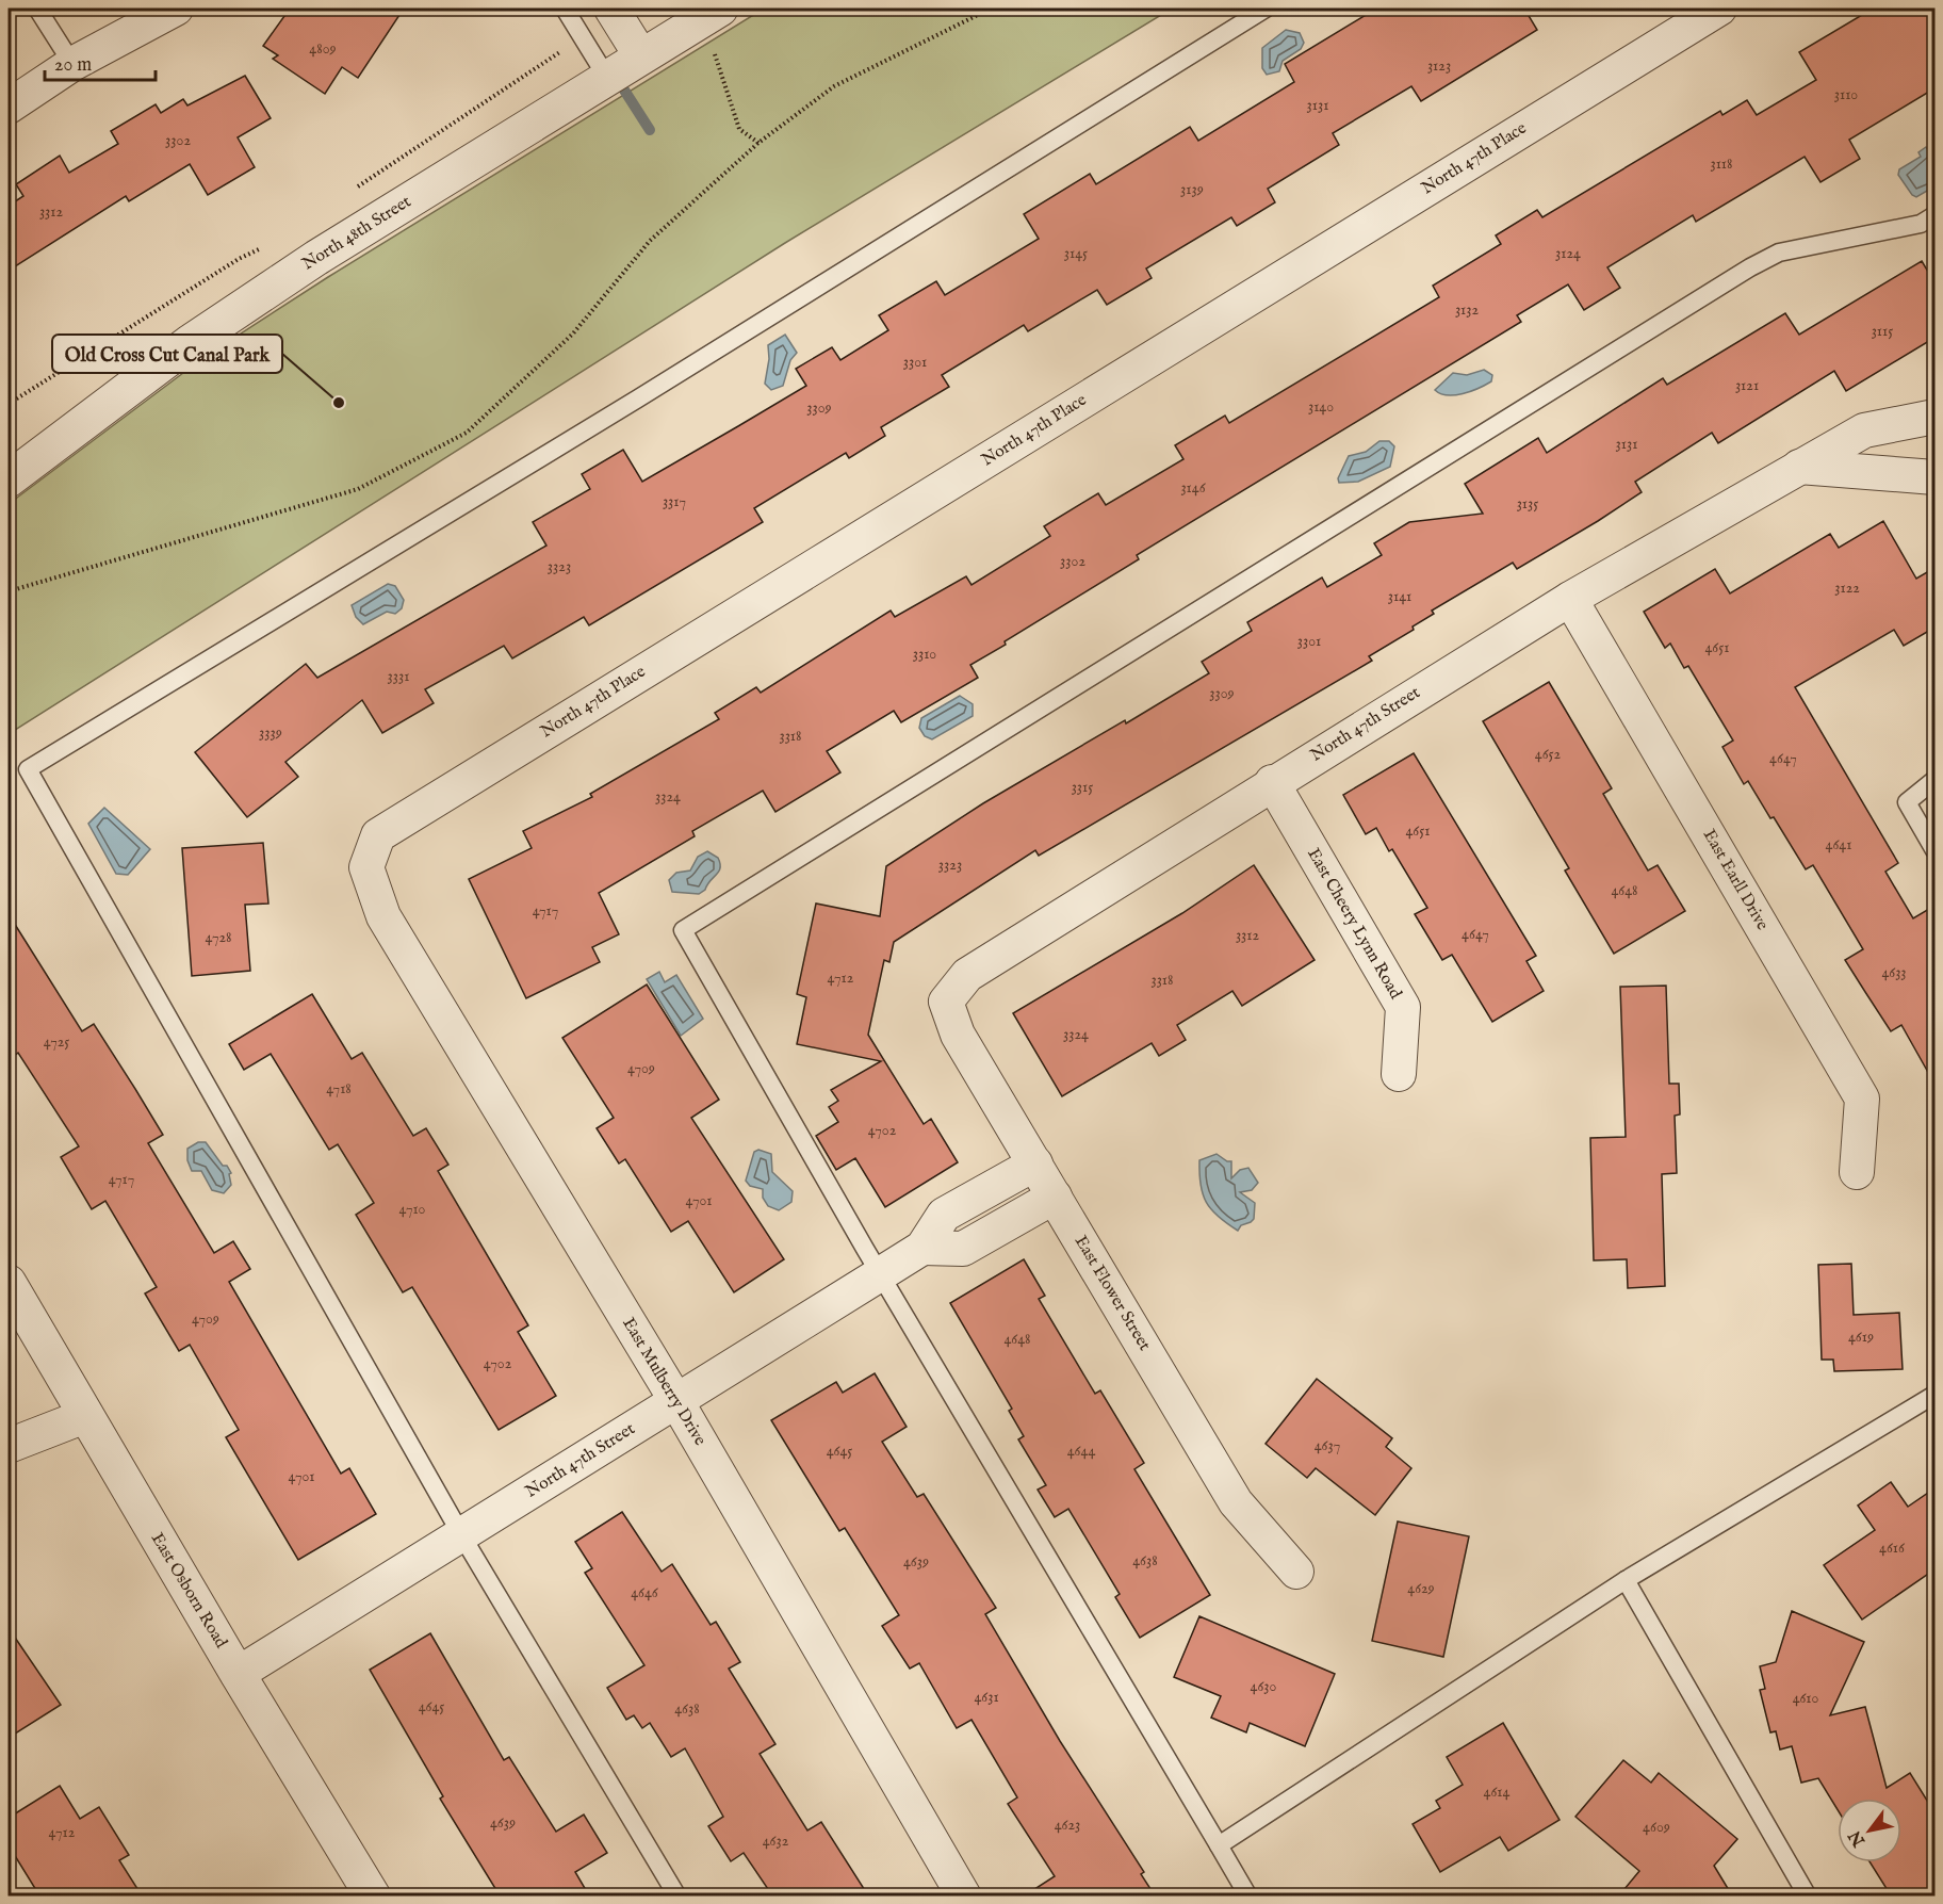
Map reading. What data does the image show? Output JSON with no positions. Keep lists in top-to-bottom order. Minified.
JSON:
{"streets":{"street":["North 47th Place","North 48th Street","North 47th Street","East Earll Drive","East Cheery Lynn Road","East Flower Street","East Mulberry Drive","East Osborn Road"]},"crossings":[["North 47th Place","East Mulberry Drive"],["North 47th Street","East Earll Drive"],["North 47th Street","East Cheery Lynn Road"],["North 47th Street","East Flower Street"],["North 47th Street","East Mulberry Drive"],["North 47th Street","East Osborn Road"]],"places":["Old Cross Cut Canal Park"],"house_numbers":["4809","3123","3110","3131","3302","3118","3139","3312","3145","3124","3132","3115","3301","3121","3140","3309","3131","3146","3317","3135","3302","3323","3122","3141","3301","4651","3310","3331","3309","3339","3318","4652","4647","3315","3324","4651","4641","3323","4648","4717","4647","3312","4728","4633","4712","3318","3324","4725","4709","4718","4702","4717","4701","4710","4709","4619","4648","4702","4637","4645","4644","4701","4616","4638","4639","4629","4646","4630","4631","4610","4645","4638","4614","4639","4623","4609","4712","4632"],"scale_bar":"20 m","north":"bottom left"}
